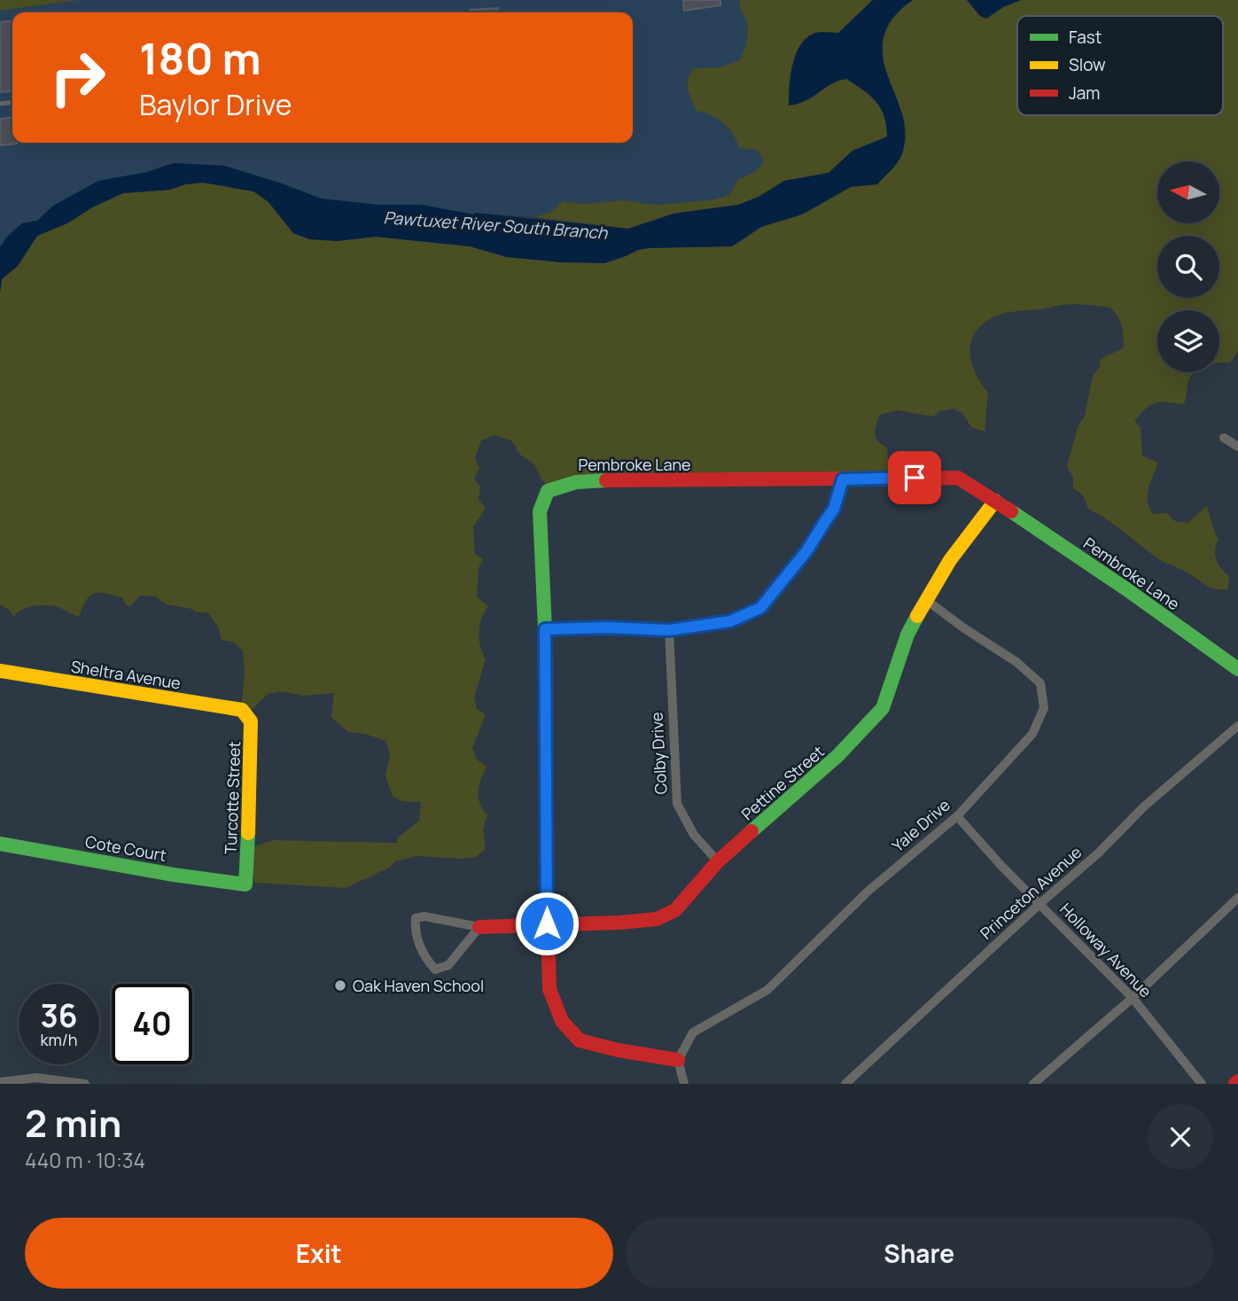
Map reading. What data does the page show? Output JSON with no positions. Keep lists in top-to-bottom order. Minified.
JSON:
{"streets":{"street":["Pembroke Lane","Sheltra Avenue","Colby Drive","Pettine Street","Turcotte Street","Yale Drive","Cote Court","Princeton Avenue","Holloway Avenue"]},"crossings":[["Pembroke Lane","Pettine Street"],["Pembroke Lane","Yale Drive"],["Sheltra Avenue","Turcotte Street"],["Colby Drive","Pettine Street"],["Pettine Street","Yale Drive"],["Turcotte Street","Cote Court"],["Yale Drive","Holloway Avenue"],["Princeton Avenue","Holloway Avenue"]],"water":["Pawtuxet River South Branch"],"places":["Oak Haven School"],"legend":["Fast","Slow","Jam"],"north":"left","page":{"turn":["180 m","Baylor Drive"],"speed":"36 km/h","limit":"40","heading":["2 min","440 m · 10:34"],"buttons":["Exit","Share"]}}
